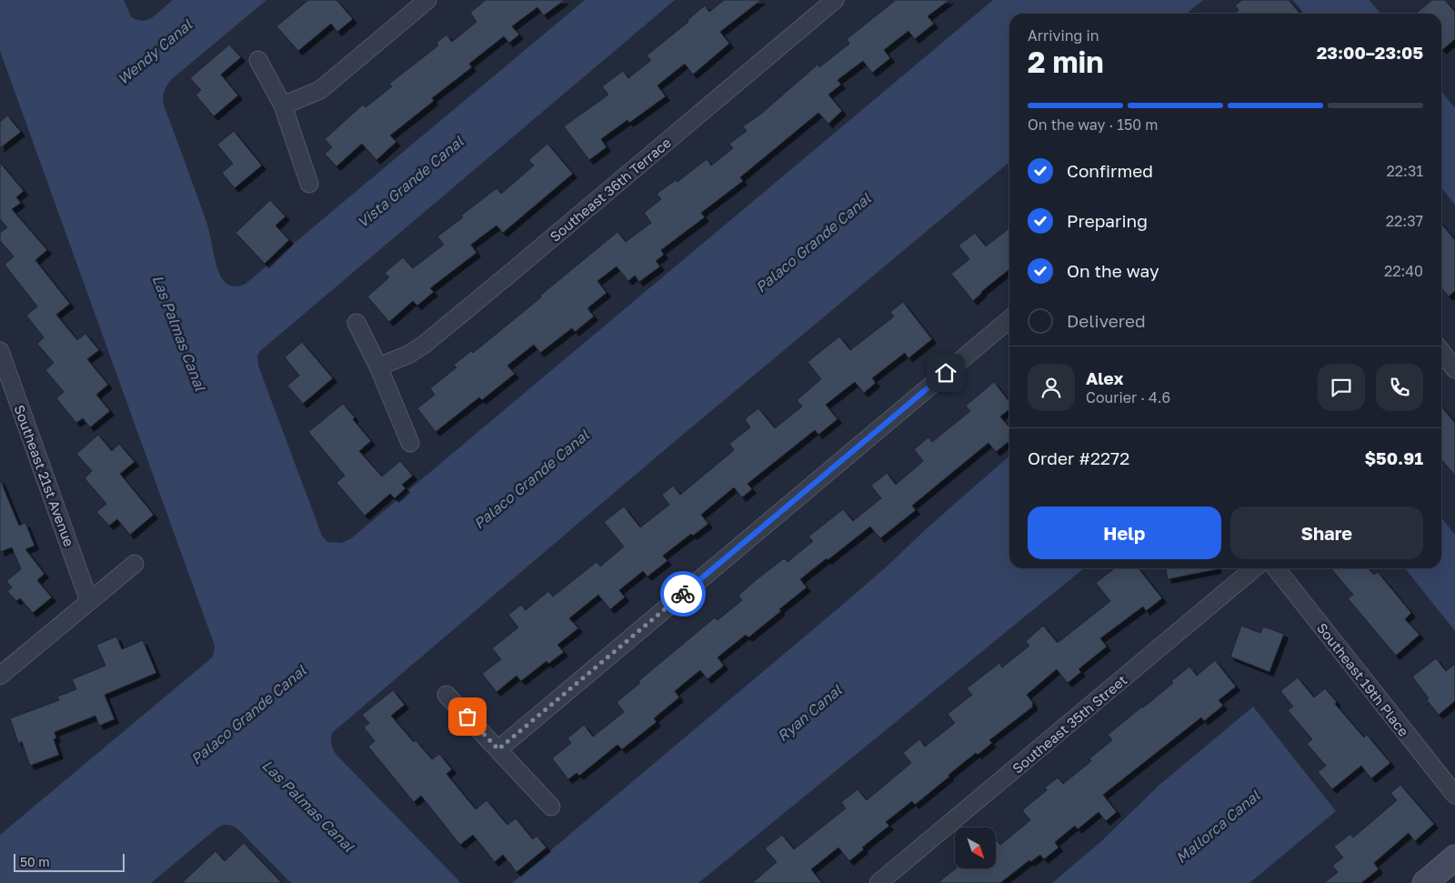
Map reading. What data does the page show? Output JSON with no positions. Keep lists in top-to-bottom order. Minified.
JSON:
{"streets":{"street":["Southeast 36th Terrace","Southeast 21st Avenue","Southeast 19th Place","Southeast 35th Street"]},"water":["Wendy Canal","Vista Grande Canal","Palaco Grande Canal","Las Palmas Canal","Ryan Canal","Mallorca Canal"],"scale_bar":"50 m","north":"bottom right","page":{"heading":["2 min","Arriving in","23:00–23:05"],"panel":["Alex","Courier · 4.6","Order #2272","$50.91"],"bar":"On the way · 150 m","list":[["Confirmed","22:31"],["Preparing","22:37"],["On the way","22:40"],"Delivered"],"buttons":["Help","Share"],"scale":"50 m"}}
